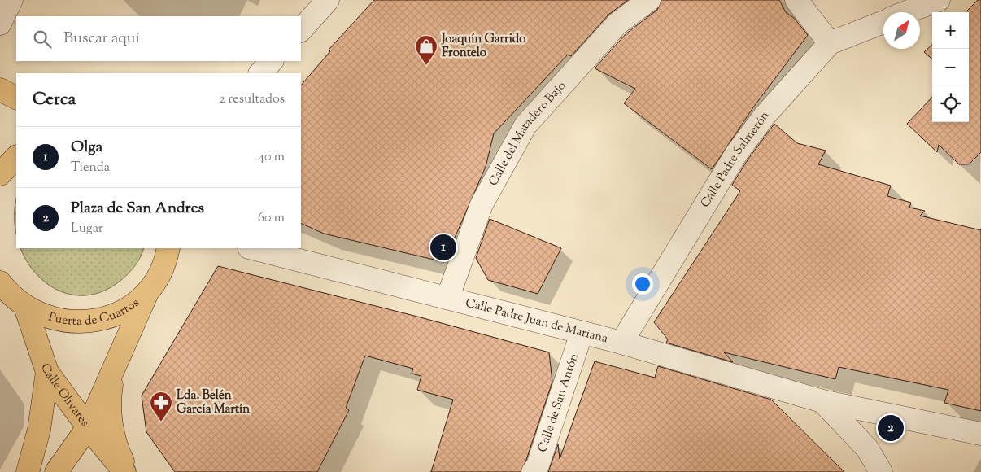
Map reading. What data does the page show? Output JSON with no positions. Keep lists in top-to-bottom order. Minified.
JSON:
{"streets":{"main road":["Puerta de Cuartos","Calle Olivares"],"street":["Calle del Matadero Bajo","Calle Padre Salmerón","Calle Padre Juan de Mariana","Calle de San Antón"]},"crossings":[["Calle del Matadero Bajo","Calle Padre Juan de Mariana"],["Calle Padre Salmerón","Calle Padre Juan de Mariana"],["Puerta de Cuartos","Calle Olivares"],["Calle Padre Juan de Mariana","Calle de San Antón"]],"places":{"shop":["Joaquín Garrido Frontelo"],"pharmacy":["Lda. Belén García Martín"]},"north":"top right","page":{"map_buttons":["+","−"],"search":"Buscar aquí","heading":["Cerca","2 resultados"],"list":[{"mark":"1","name":"Olga","note":"Tienda","value":"40 m"},{"mark":"2","name":"Plaza de San Andres","note":"Lugar","value":"60 m"}],"pins":["1","2"]}}
